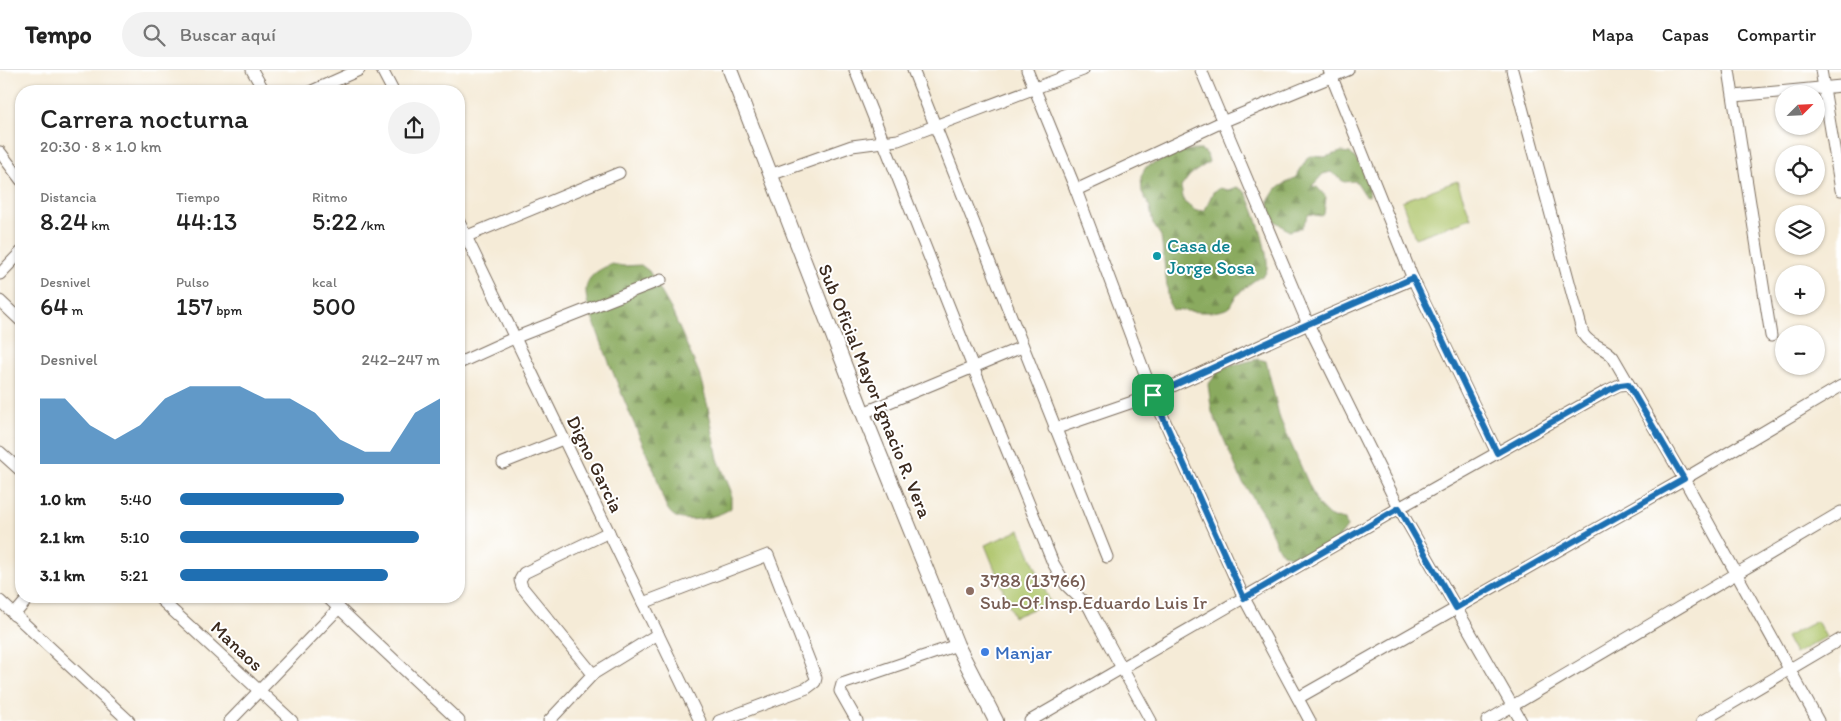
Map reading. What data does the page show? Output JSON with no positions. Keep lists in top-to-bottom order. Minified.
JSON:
{"streets":{"street":["Sub Oficial Mayor Ignacio R. Vera","Digno Garcia","Manaos"]},"places":["Casa de Jorge Sosa","3788 (13766) Sub-Of.Insp.Eduardo Luis Ir","Manjar"],"north":"top right","page":{"header":"Tempo","search":"Buscar aquí","nav":["Mapa","Capas","Compartir"],"map_buttons":["+","−"],"heading":["Carrera nocturna","20:30 · 8 × 1.0 km"],"stats":[["Distancia","8.24 km"],["Tiempo","44:13"],["Ritmo","5:22 /km"],["Desnivel","64 m"],["Pulso","157 bpm"],["kcal","500"]],"chart":["Desnivel","242–247 m"],"list":[{"name":"1.0 km","note":"5:40"},{"name":"2.1 km","note":"5:10"},{"name":"3.1 km","note":"5:21"}]}}
